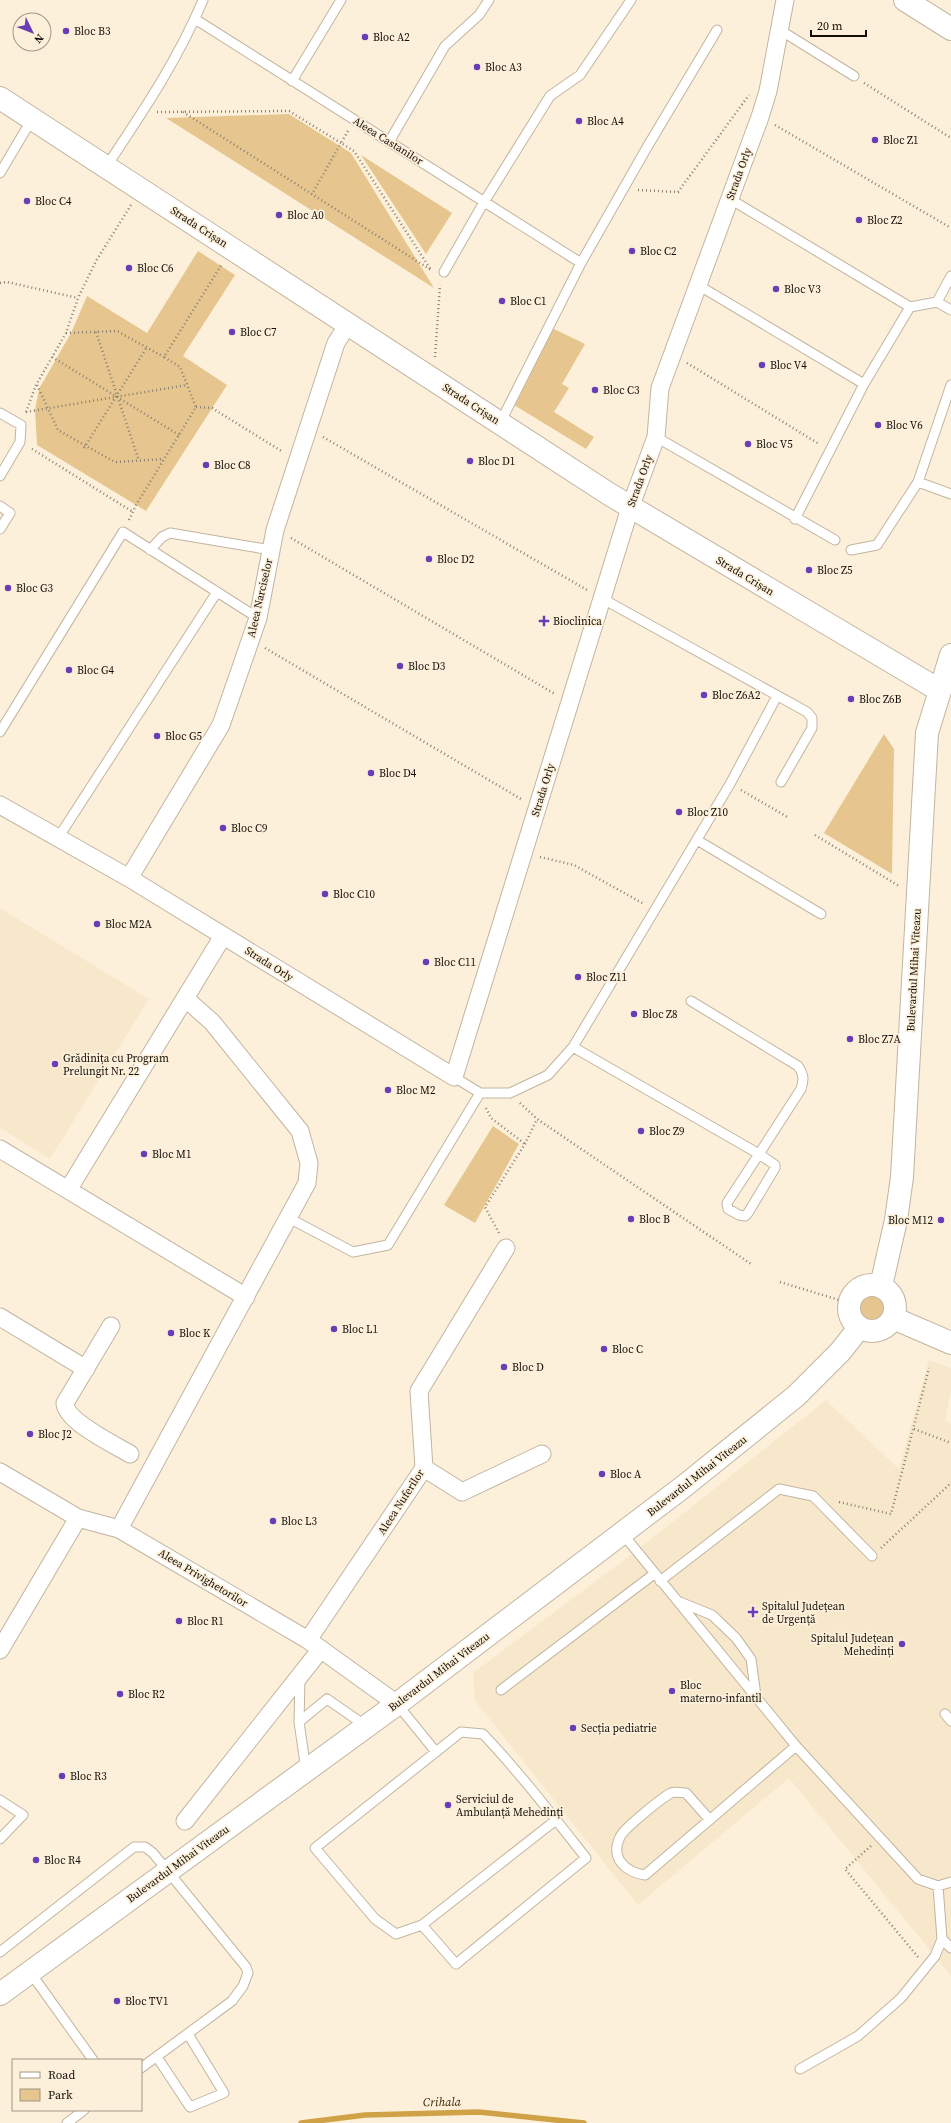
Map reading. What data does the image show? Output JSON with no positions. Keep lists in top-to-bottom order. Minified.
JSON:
{"streets":{"main road":["Strada Crișan","Bulevardul Mihai Viteazu"],"street":["Strada Orly","Aleea Narciselor","Aleea Nuferilor","Aleea Privighetorilor"],"lane":["Aleea Castanilor"]},"crossings":[["Strada Orly","Strada Crișan"],["Strada Orly","Aleea Narciselor"],["Strada Crișan","Aleea Narciselor"],["Strada Crișan","Bulevardul Mihai Viteazu"],["Bulevardul Mihai Viteazu","Aleea Privighetorilor"],["Aleea Nuferilor","Aleea Privighetorilor"]],"water":["Crihala"],"places":{"other":["Bloc B3","Bloc A2","Bloc A3","Bloc A4","Bloc Z1","Bloc C4","Bloc A0","Bloc Z2","Bloc C2","Bloc C6","Bloc V3","Bloc C1","Bloc C7","Bloc V4","Bloc C3","Bloc V6","Bloc V5","Bloc D1","Bloc C8","Bloc D2","Bloc Z5","Bloc G3","Bloc D3","Bloc G4","Bloc Z6A2","Bloc Z6B","Bloc G5","Bloc D4","Bloc Z10","Bloc C9","Bloc C10","Bloc M2A","Bloc C11","Bloc Z11","Bloc Z8","Bloc Z7A","Grădinița cu Program Prelungit Nr. 22","Bloc M2","Bloc Z9","Bloc M1","Bloc B","Bloc M12","Bloc L1","Bloc K","Bloc C","Bloc D","Bloc J2","Bloc A","Bloc L3","Bloc R1","Spitalul Județean Mehedinți","Bloc materno-infantil","Bloc R2","Secția pediatrie","Bloc R3","Serviciul de Ambulanță Mehedinți","Bloc R4","Bloc TV1"],"health":["Bioclinica","Spitalul Județean de Urgență"]},"legend":["Road","Park"],"scale_bar":"20 m","north":"bottom right"}
